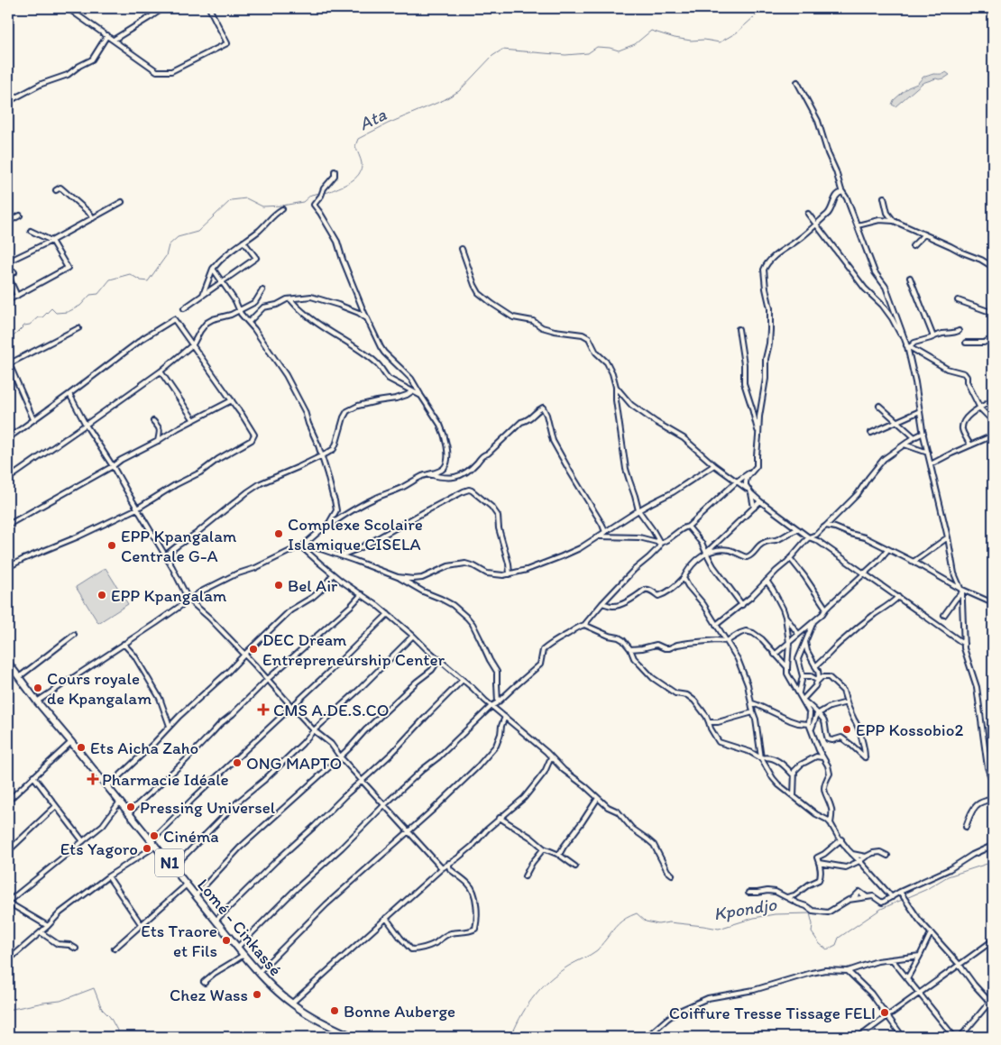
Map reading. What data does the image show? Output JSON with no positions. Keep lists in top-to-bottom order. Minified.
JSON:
{"streets":{"highway":["N1","Lomé - Cinkassé"]},"water":["Ata","Kpondjo"],"places":{"other":["Complexe Scolaire Islamique CISELA","EPP Kpangalam Centrale G-A","Bel Air","EPP Kpangalam","DEC Dream Entrepreneurship Center","Cours royale de Kpangalam","EPP Kossobio2","Ets Aicha Zaho","ONG MAPTO","Pressing Universel","Cinéma","Ets Yagoro","Ets Traore et Fils","Chez Wass","Bonne Auberge","Coiffure Tresse Tissage FELI"],"health":["CMS A.DE.S.CO","Pharmacie Idéale"]}}
